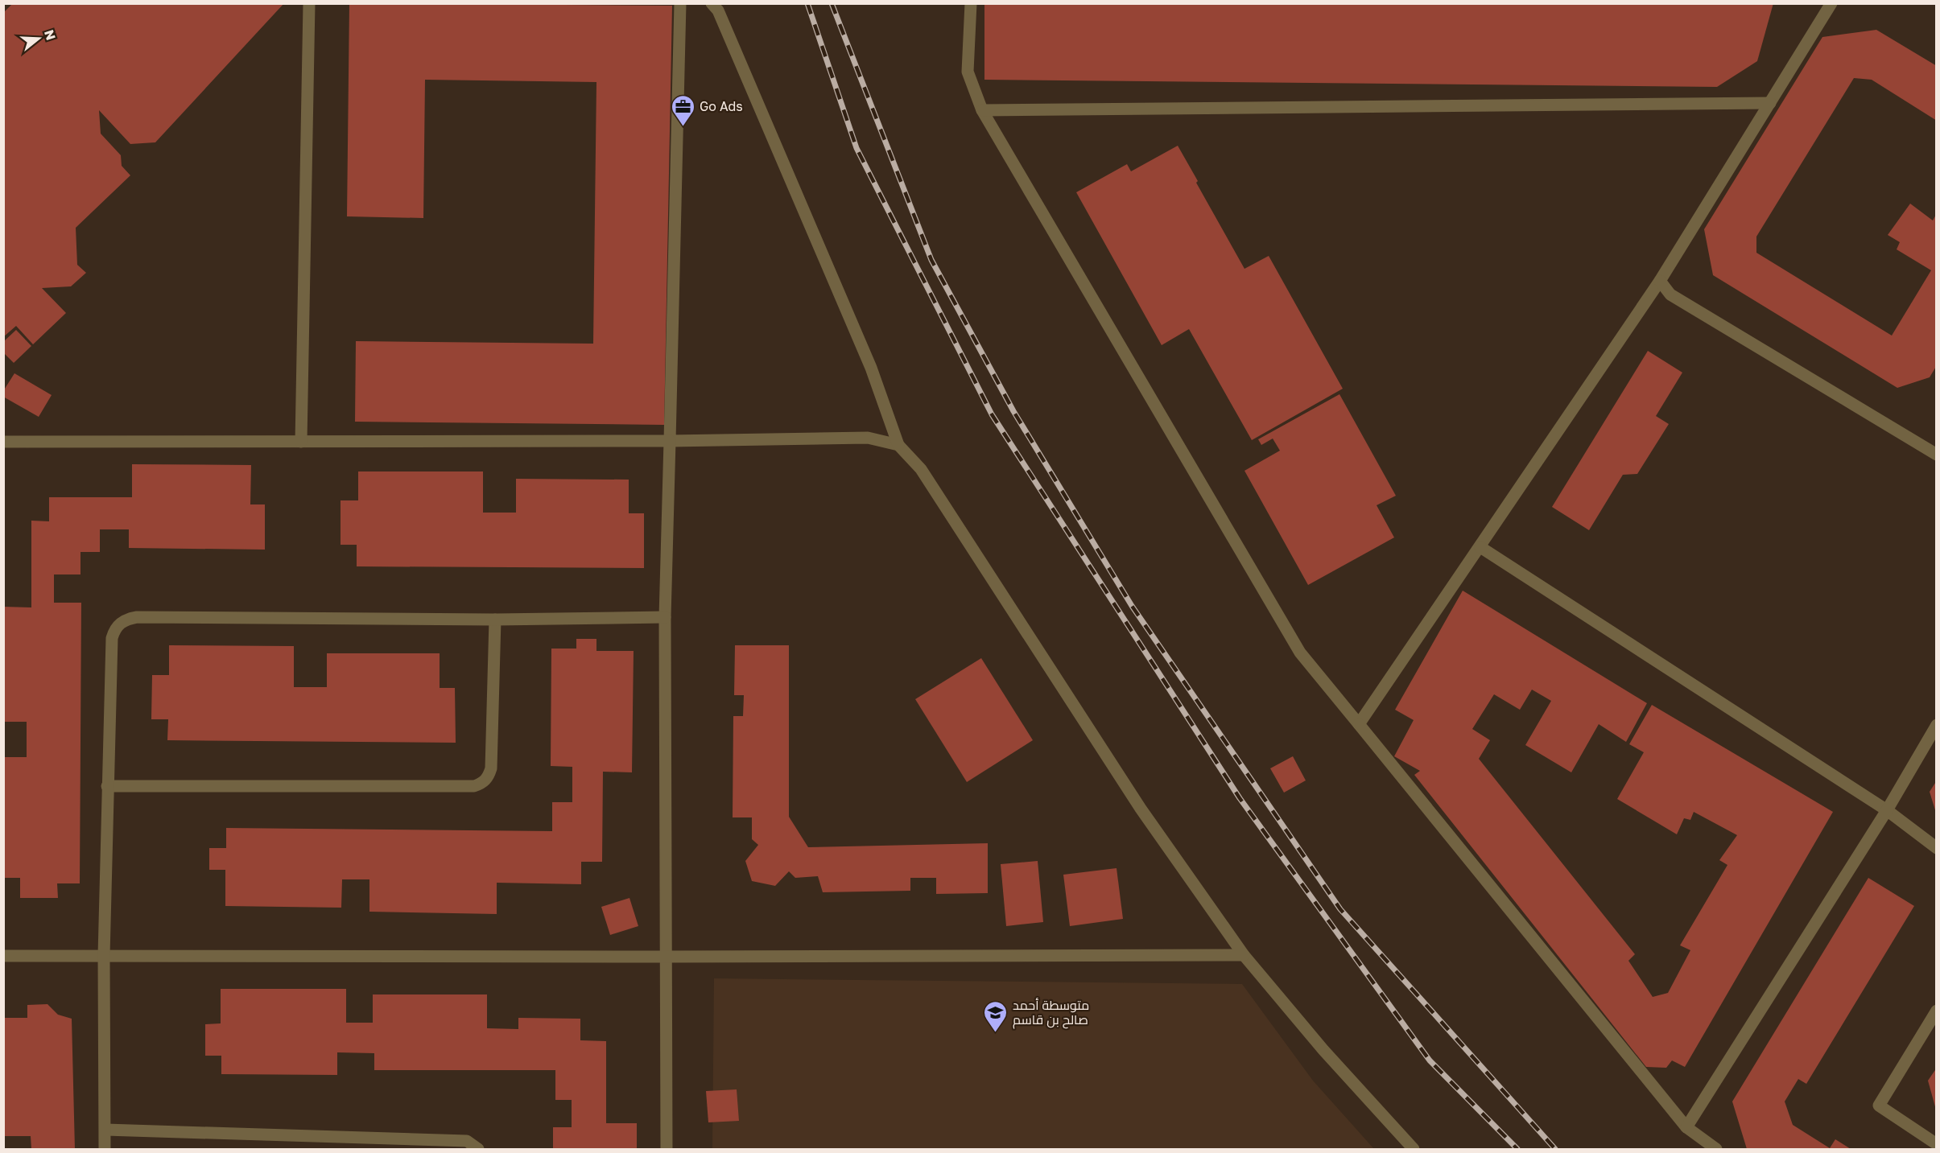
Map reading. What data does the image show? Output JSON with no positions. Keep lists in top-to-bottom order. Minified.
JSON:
{"places":{"office":["Go Ads"],"school or university":["متوسطة أحمد صالح بن قاسم"]},"north":"right"}
